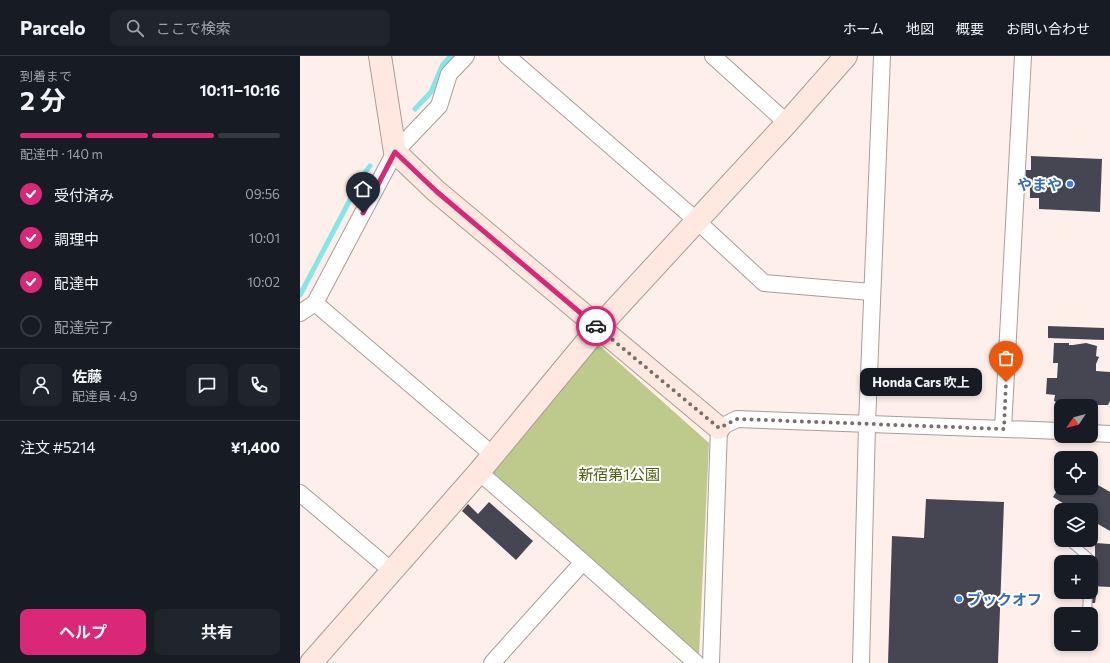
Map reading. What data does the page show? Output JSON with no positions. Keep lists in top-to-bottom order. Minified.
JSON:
{"parks":["新宿第1公園"],"places":["やまや","Honda Cars 吹上","ブックオフ"],"north":"bottom left","page":{"header":"Parcelo","search":"ここで検索","nav":["ホーム","地図","概要","お問い合わせ"],"heading":["2 分","到着まで","10:11–10:16"],"panel":["佐藤","配達員 · 4.9","注文 #5214","¥1,400"],"bar":"配達中 · 140 m","list":[["受付済み","09:56"],["調理中","10:01"],["配達中","10:02"],"配達完了"],"bubble":"Honda Cars 吹上","map_buttons":["+","−"],"buttons":["ヘルプ","共有"]}}
